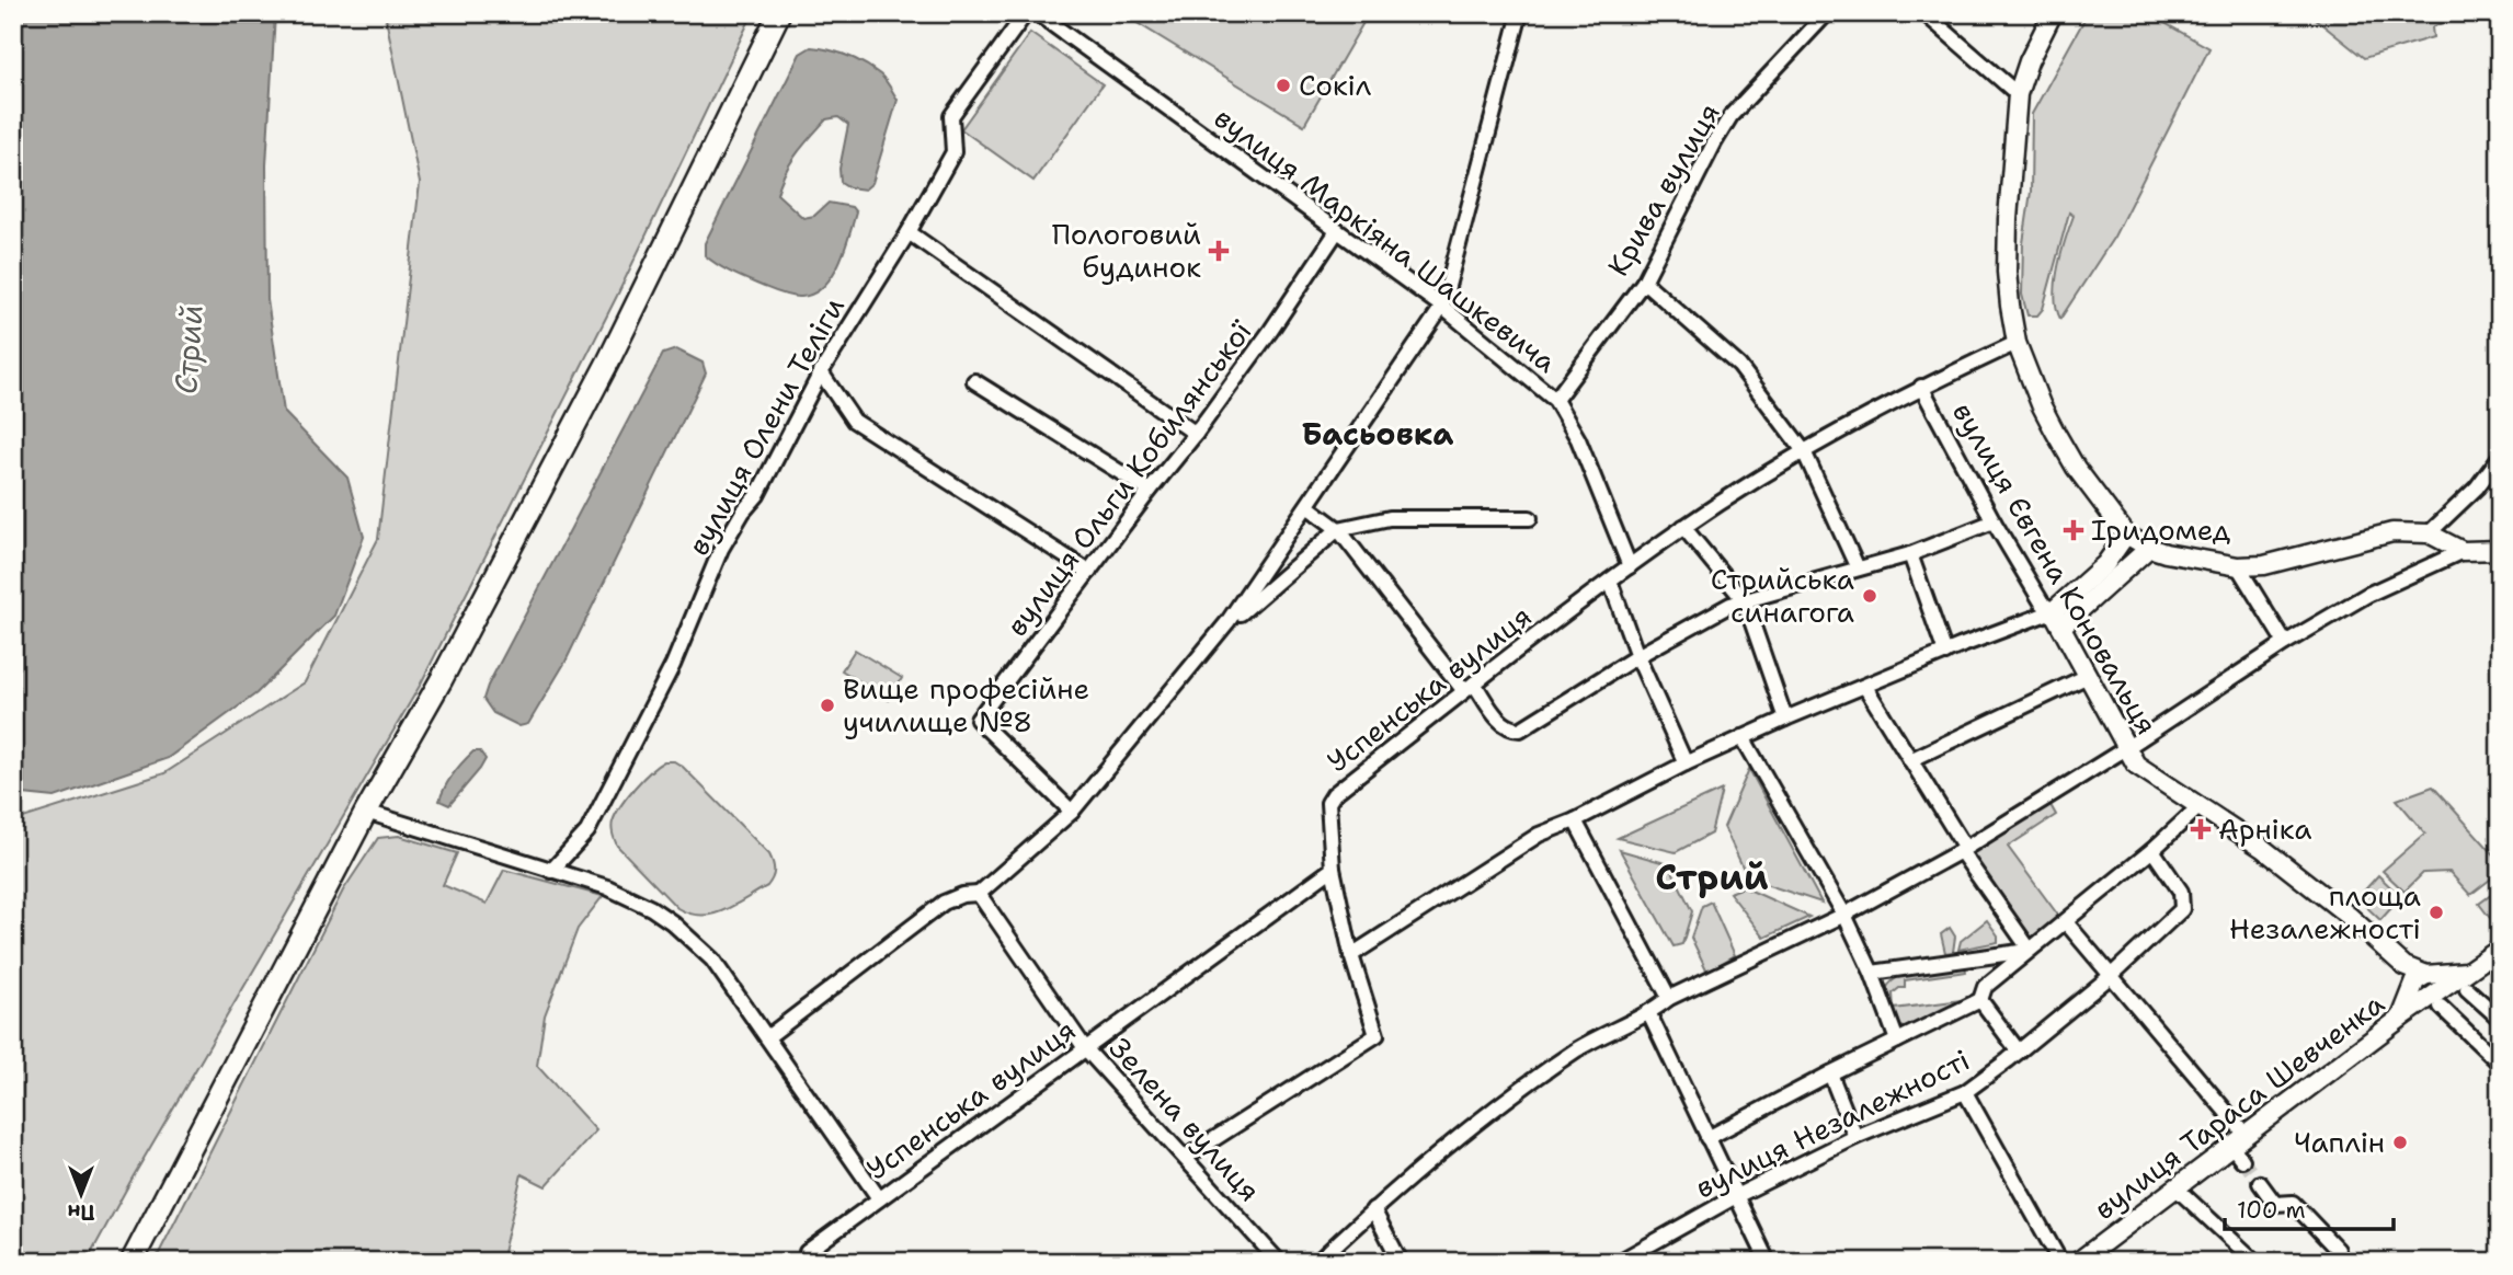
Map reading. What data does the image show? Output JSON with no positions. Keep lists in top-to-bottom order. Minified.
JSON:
{"streets":{"main road":["вулиця Євгена Коновальця","вулиця Тараса Шевченка"],"street":["Крива вулиця","вулиця Маркіяна Шашкевича","вулиця Олени Теліги","вулиця Ольги Кобилянської","Успенська вулиця","Зелена вулиця","вулиця Незалежності"]},"crossings":[["Крива вулиця","вулиця Маркіяна Шашкевича"],["вулиця Маркіяна Шашкевича","вулиця Ольги Кобилянської"],["вулиця Маркіяна Шашкевича","Успенська вулиця"],["вулиця Євгена Коновальця","Успенська вулиця"],["вулиця Євгена Коновальця","вулиця Тараса Шевченка"],["Успенська вулиця","Зелена вулиця"]],"districts":["Басьовка","Стрий"],"water":["Стрий"],"places":{"other":["Сокіл","Стрийська синагога","Вище професійне училище №8","площа Незалежності","Чаплін"],"health":["Пологовий будинок","Іридомед","Арніка"]},"scale_bar":"100 m","north":"bottom"}
